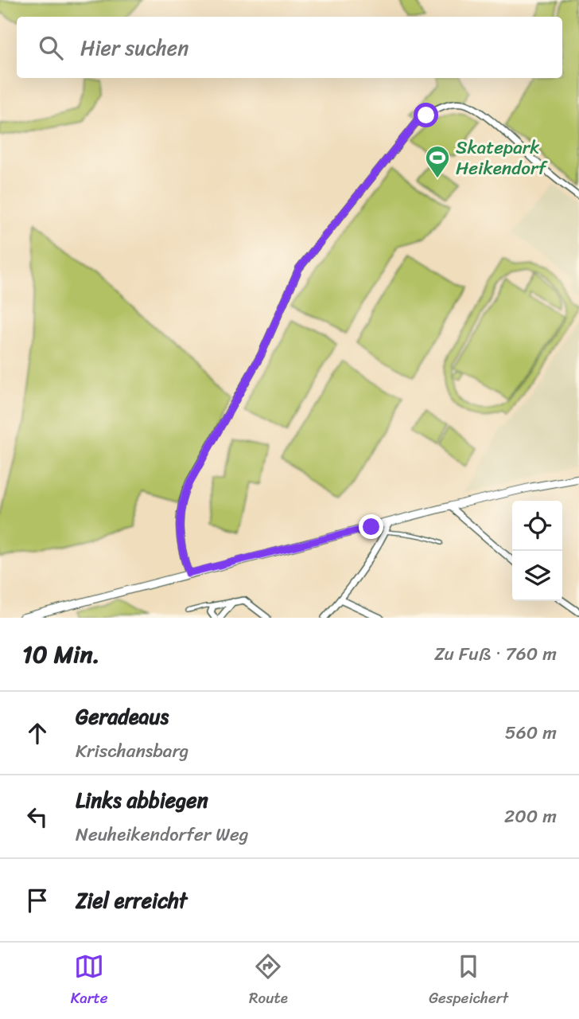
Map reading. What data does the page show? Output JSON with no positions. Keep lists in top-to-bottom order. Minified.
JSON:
{"places":{"sports":["Skatepark Heikendorf"]},"page":{"search":"Hier suchen","heading":["10 Min.","Zu Fuß · 760 m"],"list":[["Geradeaus","Krischansbarg","560 m"],["Links abbiegen","Neuheikendorfer Weg","200 m"],"Ziel erreicht"],"nav":["Karte","Route","Gespeichert"]}}
